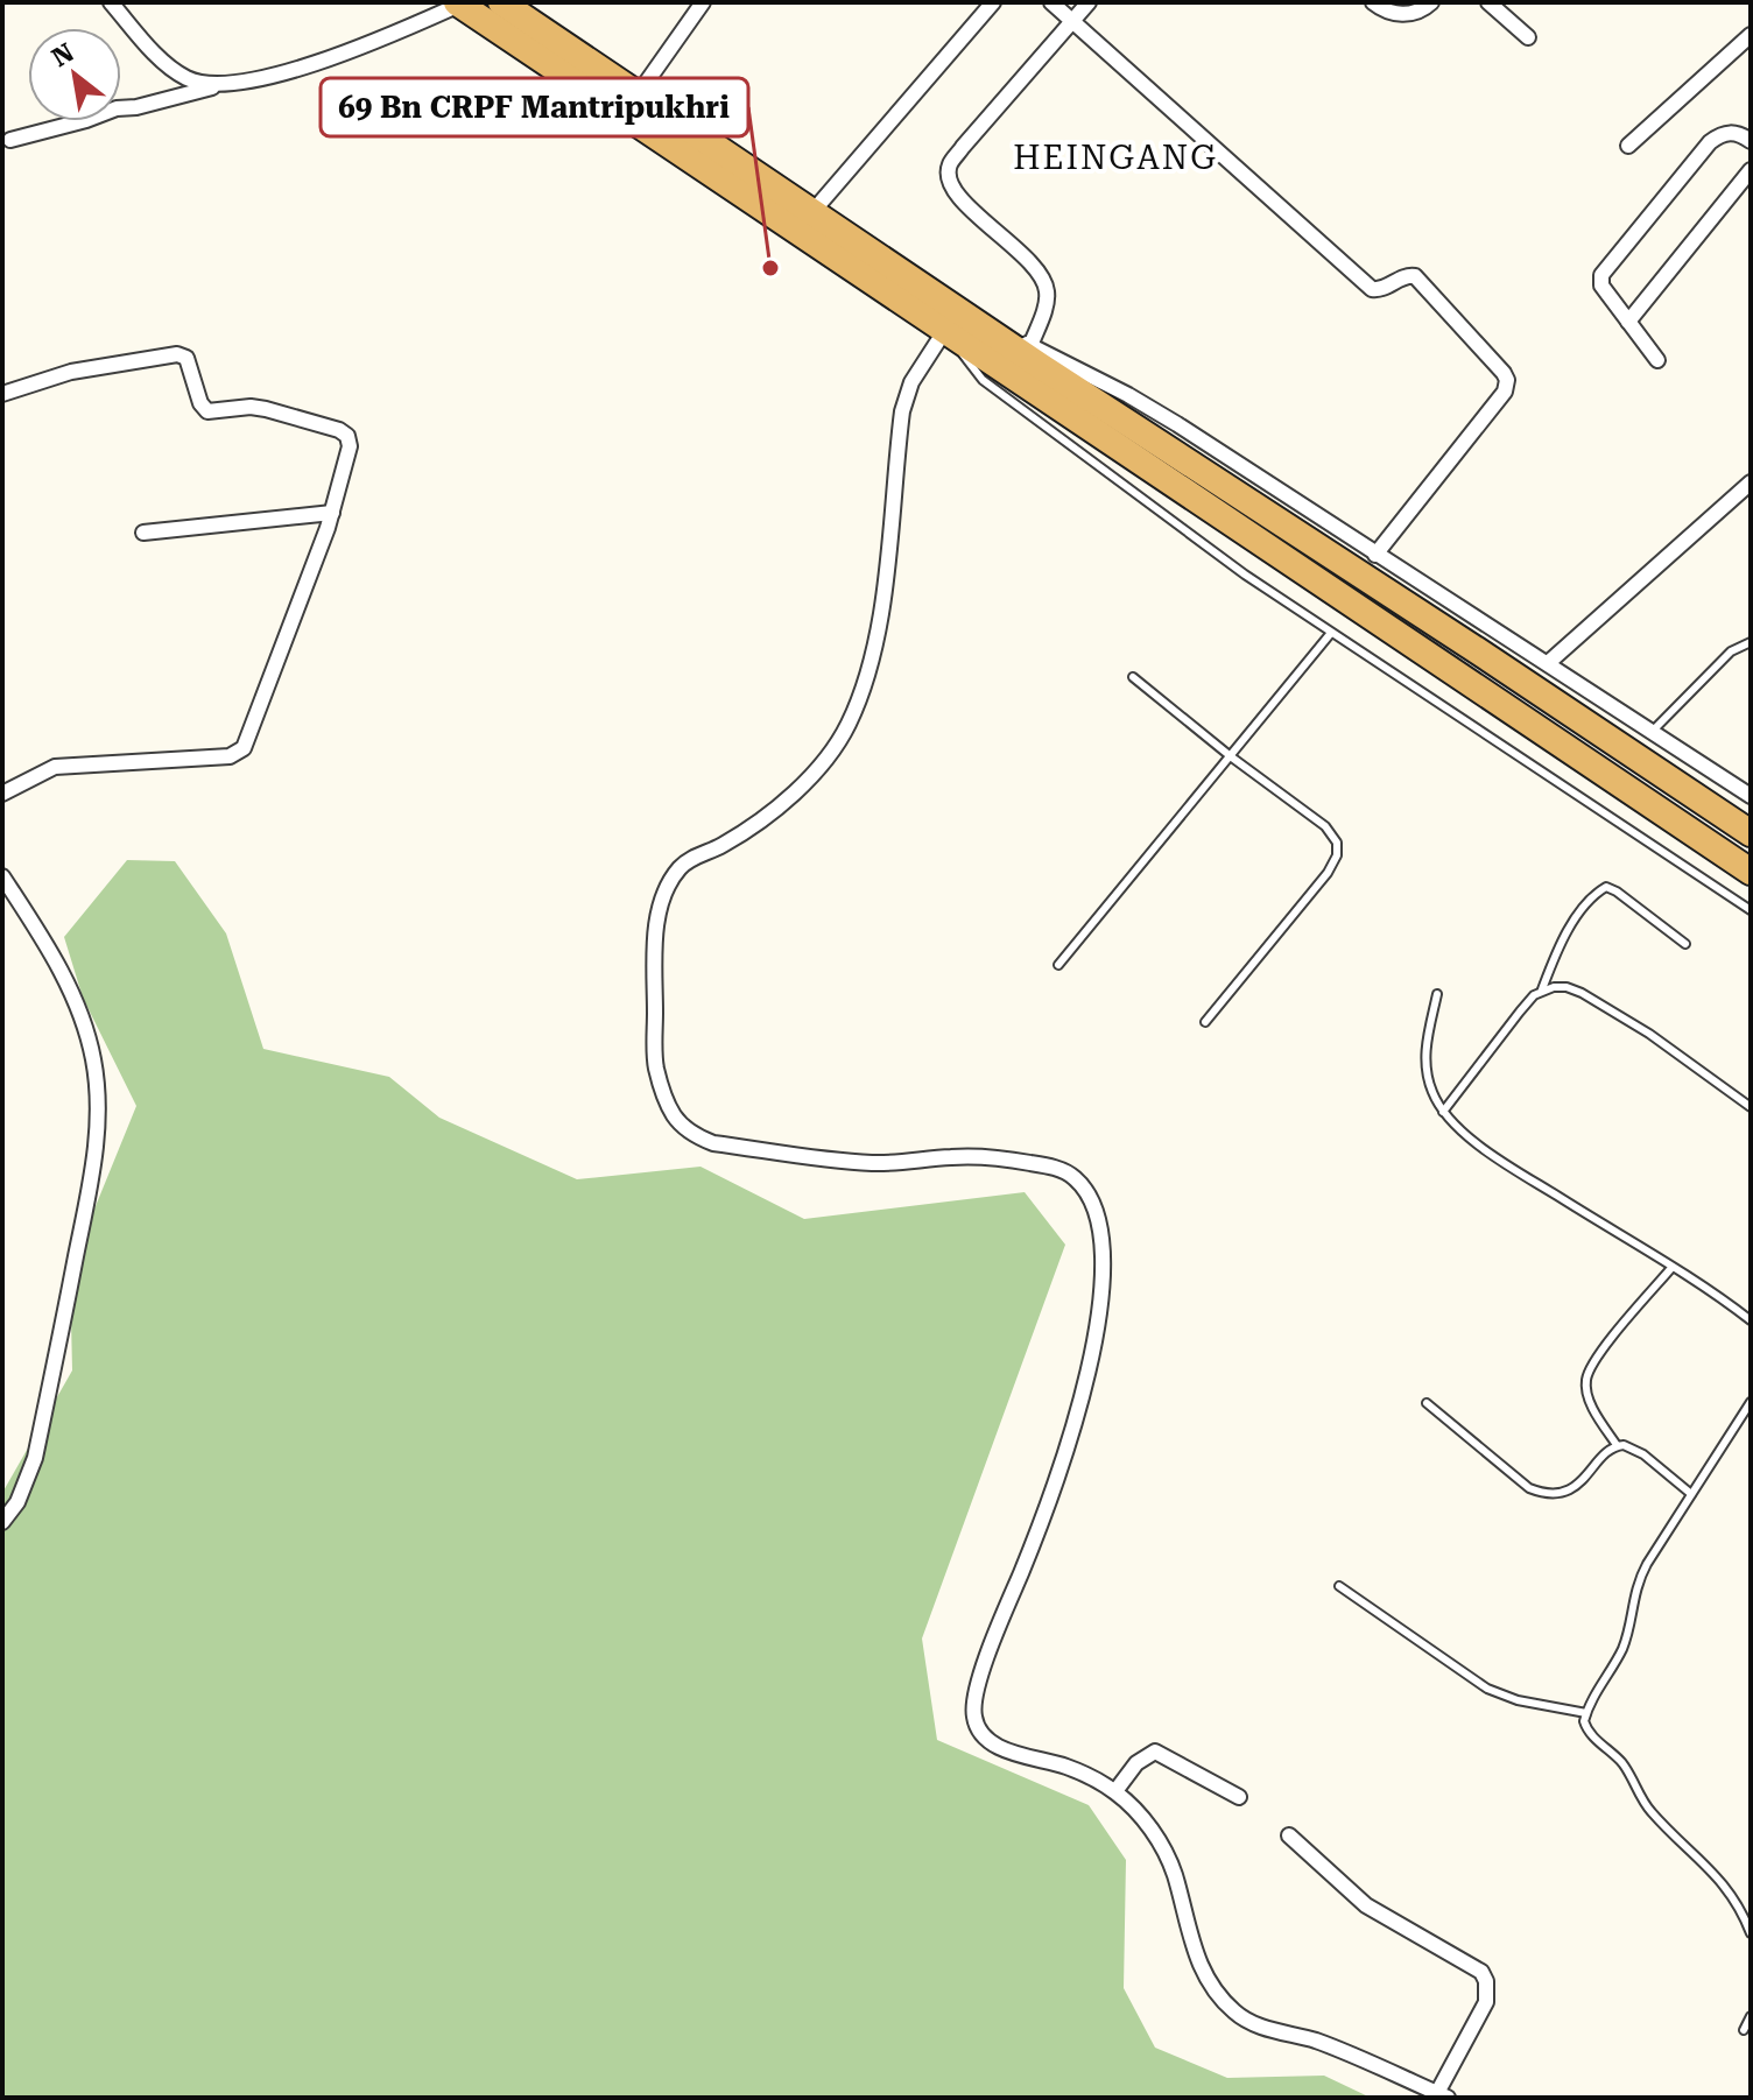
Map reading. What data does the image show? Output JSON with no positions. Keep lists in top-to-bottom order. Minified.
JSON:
{"districts":["HEINGANG"],"places":["69 Bn CRPF Mantripukhri"],"north":"top left"}
